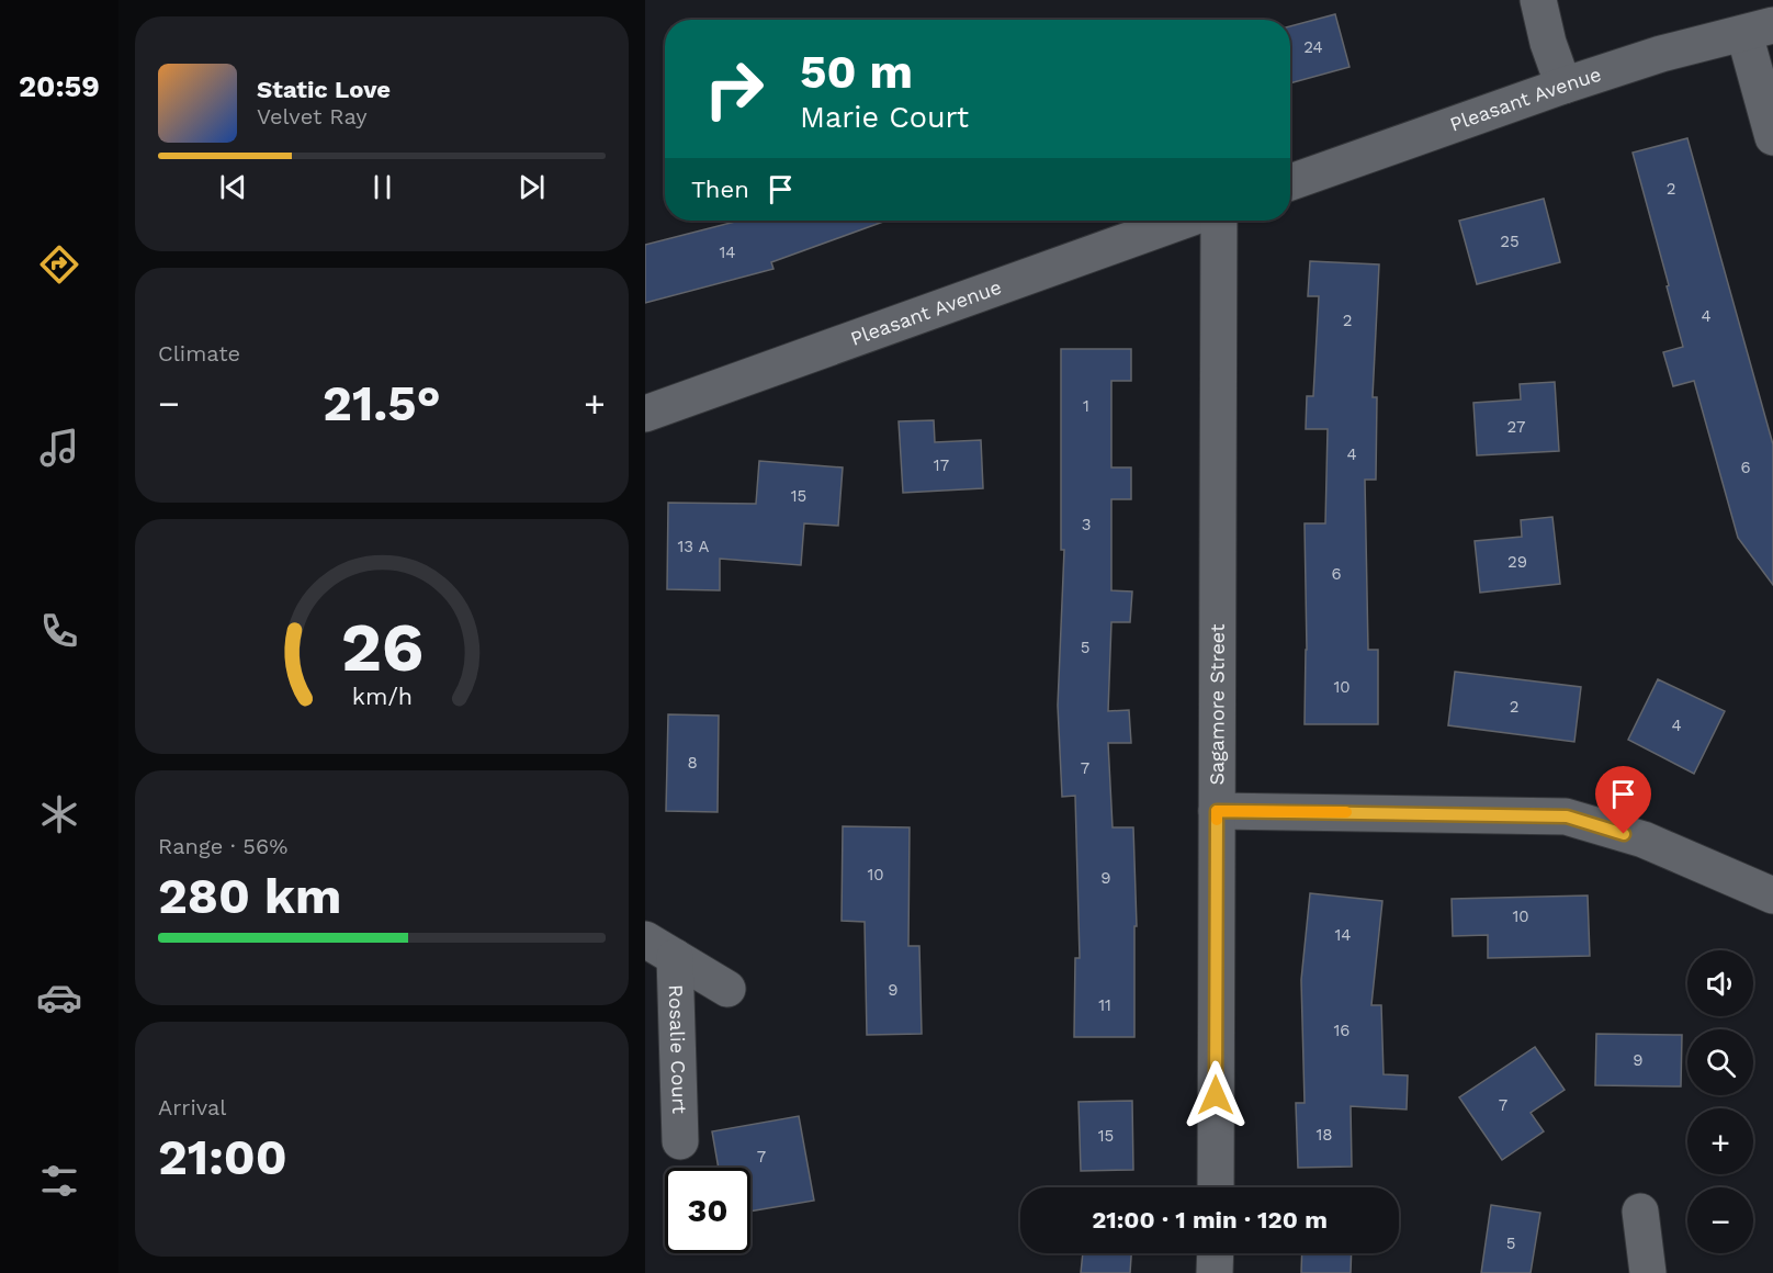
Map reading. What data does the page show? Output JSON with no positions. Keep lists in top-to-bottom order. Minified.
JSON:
{"streets":{"street":["Pleasant Avenue","Sagamore Street","Rosalie Court"]},"house_numbers":["24","2","25","14","4","2","1","27","4","17","6","15","3","13 A","29","6","5","10","2","4","8","7","10","9","10","14","9","11","16","9","7","18","15","7","5"],"page":{"tabs":"20:59","turn":["50 m","Marie Court"],"song":["Static Love","Velvet Ray"],"then":"Then","tile":["Climate",["Range · 56%","280 km"],["Arrival","21:00"]],"heat":["−","21.5°","+"],"map_buttons":["+","−"],"limit":"30","trip":"21:00 · 1 min · 120 m","gauge":["26","km/h"]}}
